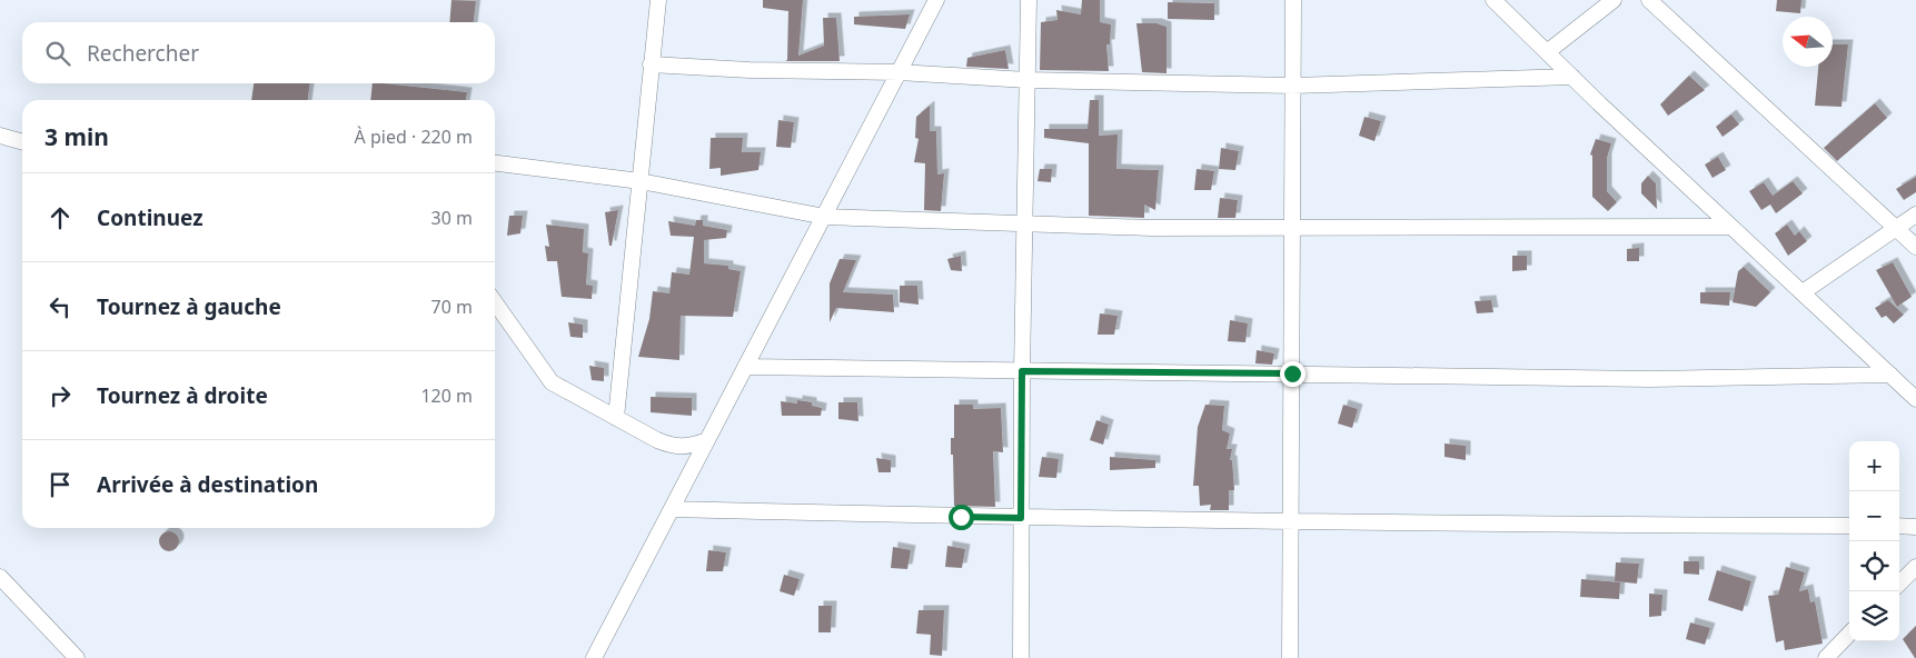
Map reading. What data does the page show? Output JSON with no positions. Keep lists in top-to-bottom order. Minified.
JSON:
{"north":"left","page":{"search":"Rechercher","heading":["3 min","À pied · 220 m"],"list":[["Continuez","30 m"],["Tournez à gauche","70 m"],["Tournez à droite","120 m"],"Arrivée à destination"],"map_buttons":["+","−"]}}
